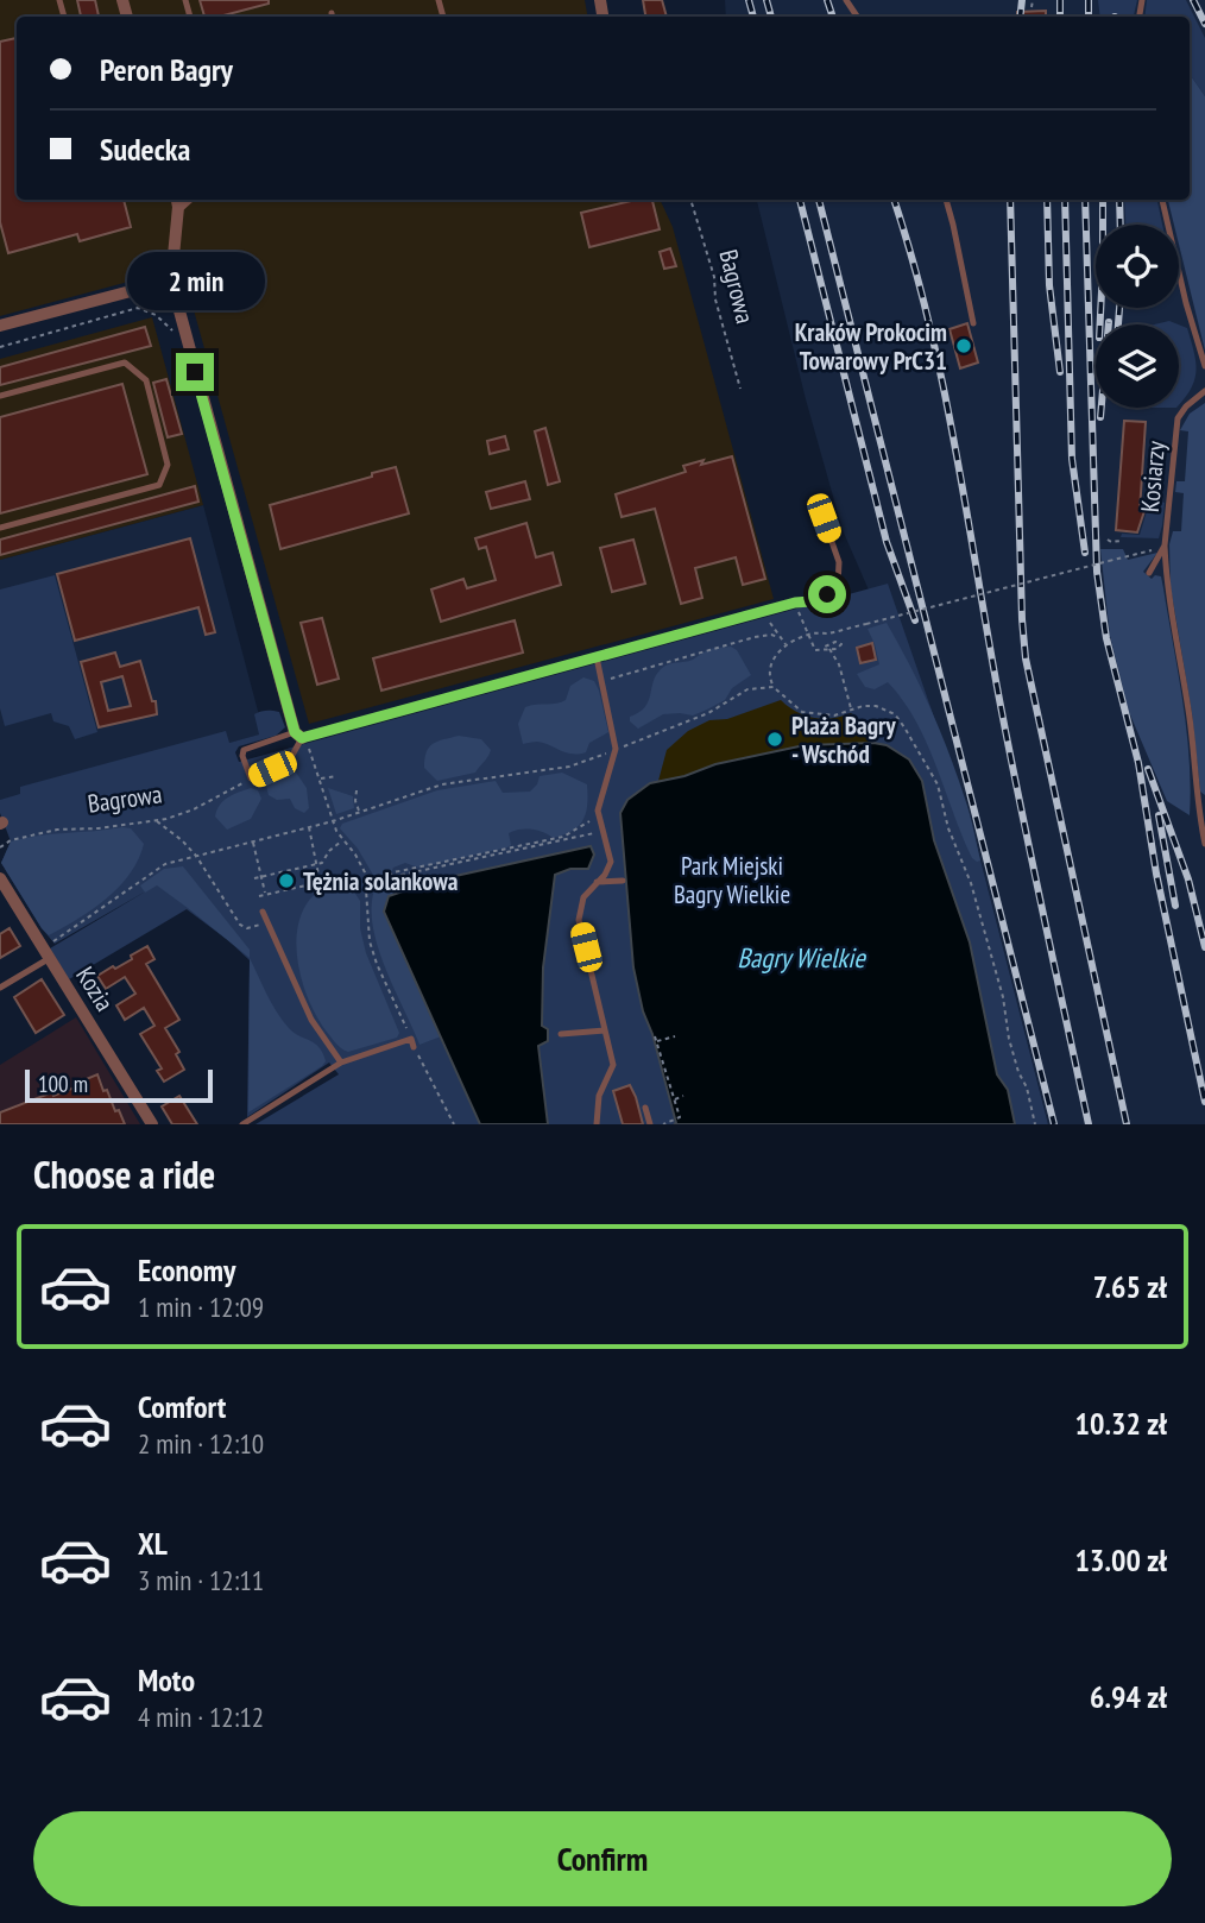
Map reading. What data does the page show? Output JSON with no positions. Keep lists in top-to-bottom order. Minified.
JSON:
{"streets":{"street":["Kozia"],"lane":["Kosiarzy"],"path":["Bagrowa"]},"water":["Bagry Wielkie"],"parks":["Park Miejski Bagry Wielkie"],"places":["Kraków Prokocim Towarowy PrC31","Plaża Bagry - Wschód","Tężnia solankowa"],"scale_bar":"100 m","page":{"banner":["Peron Bagry","Sudecka"],"bubble":"2 min","scale":"100 m","heading":"Choose a ride","list":[{"name":"Economy","note":"1 min · 12:09","value":"7.65 zł"},{"name":"Comfort","note":"2 min · 12:10","value":"10.32 zł"},{"name":"XL","note":"3 min · 12:11","value":"13.00 zł"},{"name":"Moto","note":"4 min · 12:12","value":"6.94 zł"}],"buttons":"Confirm"}}
